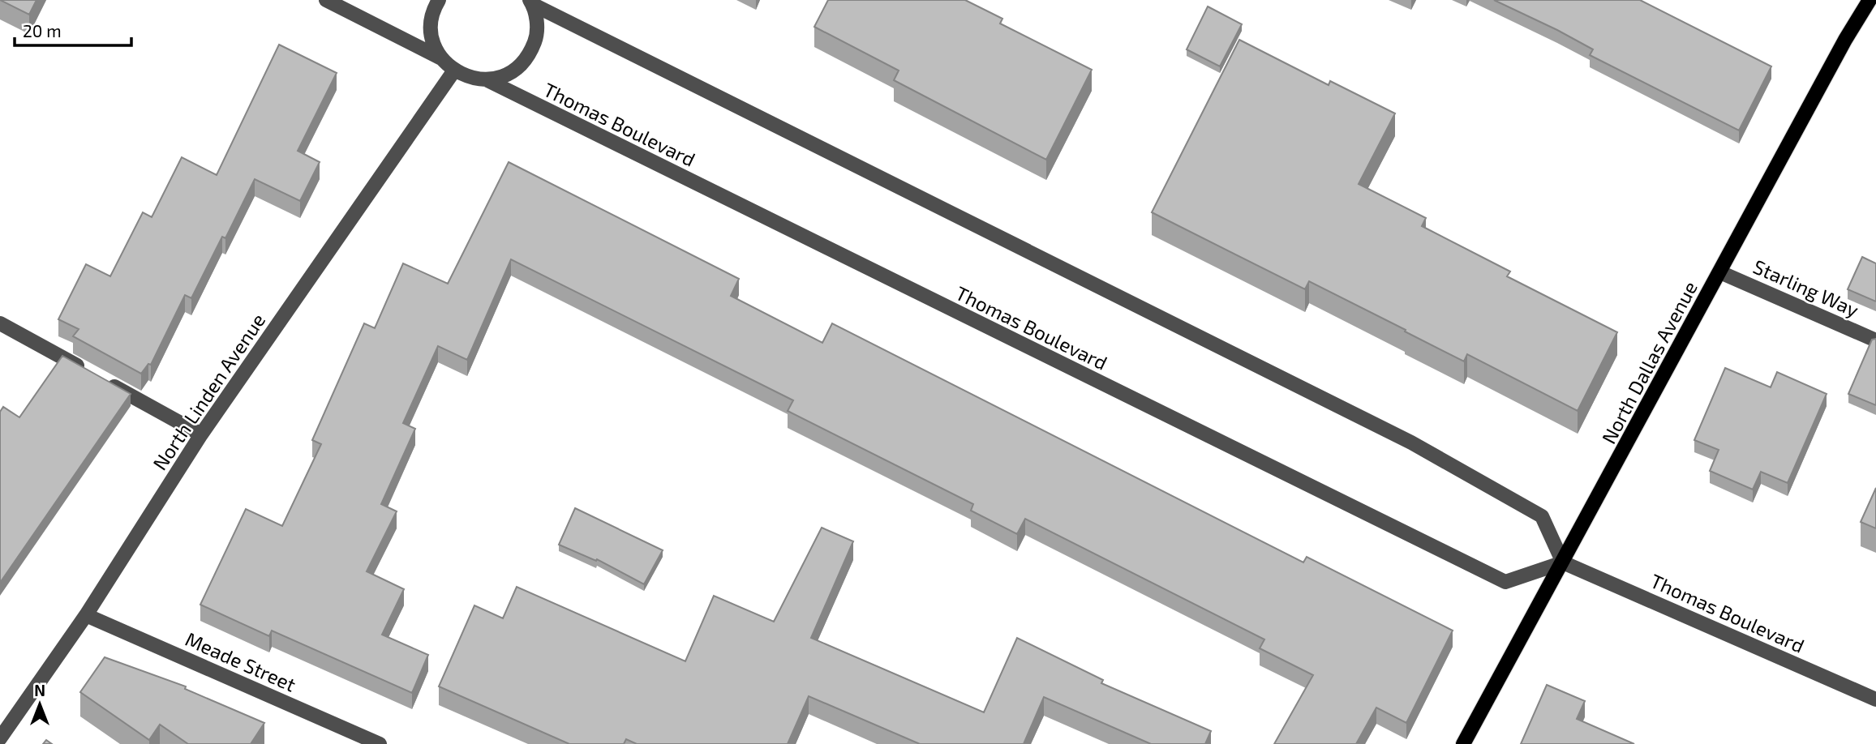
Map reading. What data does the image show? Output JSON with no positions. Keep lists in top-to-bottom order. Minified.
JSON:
{"streets":{"main road":["North Dallas Avenue"],"street":["Thomas Boulevard","Starling Way","North Linden Avenue","Meade Street"]},"crossings":[["Thomas Boulevard","North Dallas Avenue"],["Thomas Boulevard","North Linden Avenue"],["Starling Way","North Dallas Avenue"],["North Linden Avenue","Meade Street"]],"scale_bar":"20 m","north":"top"}
